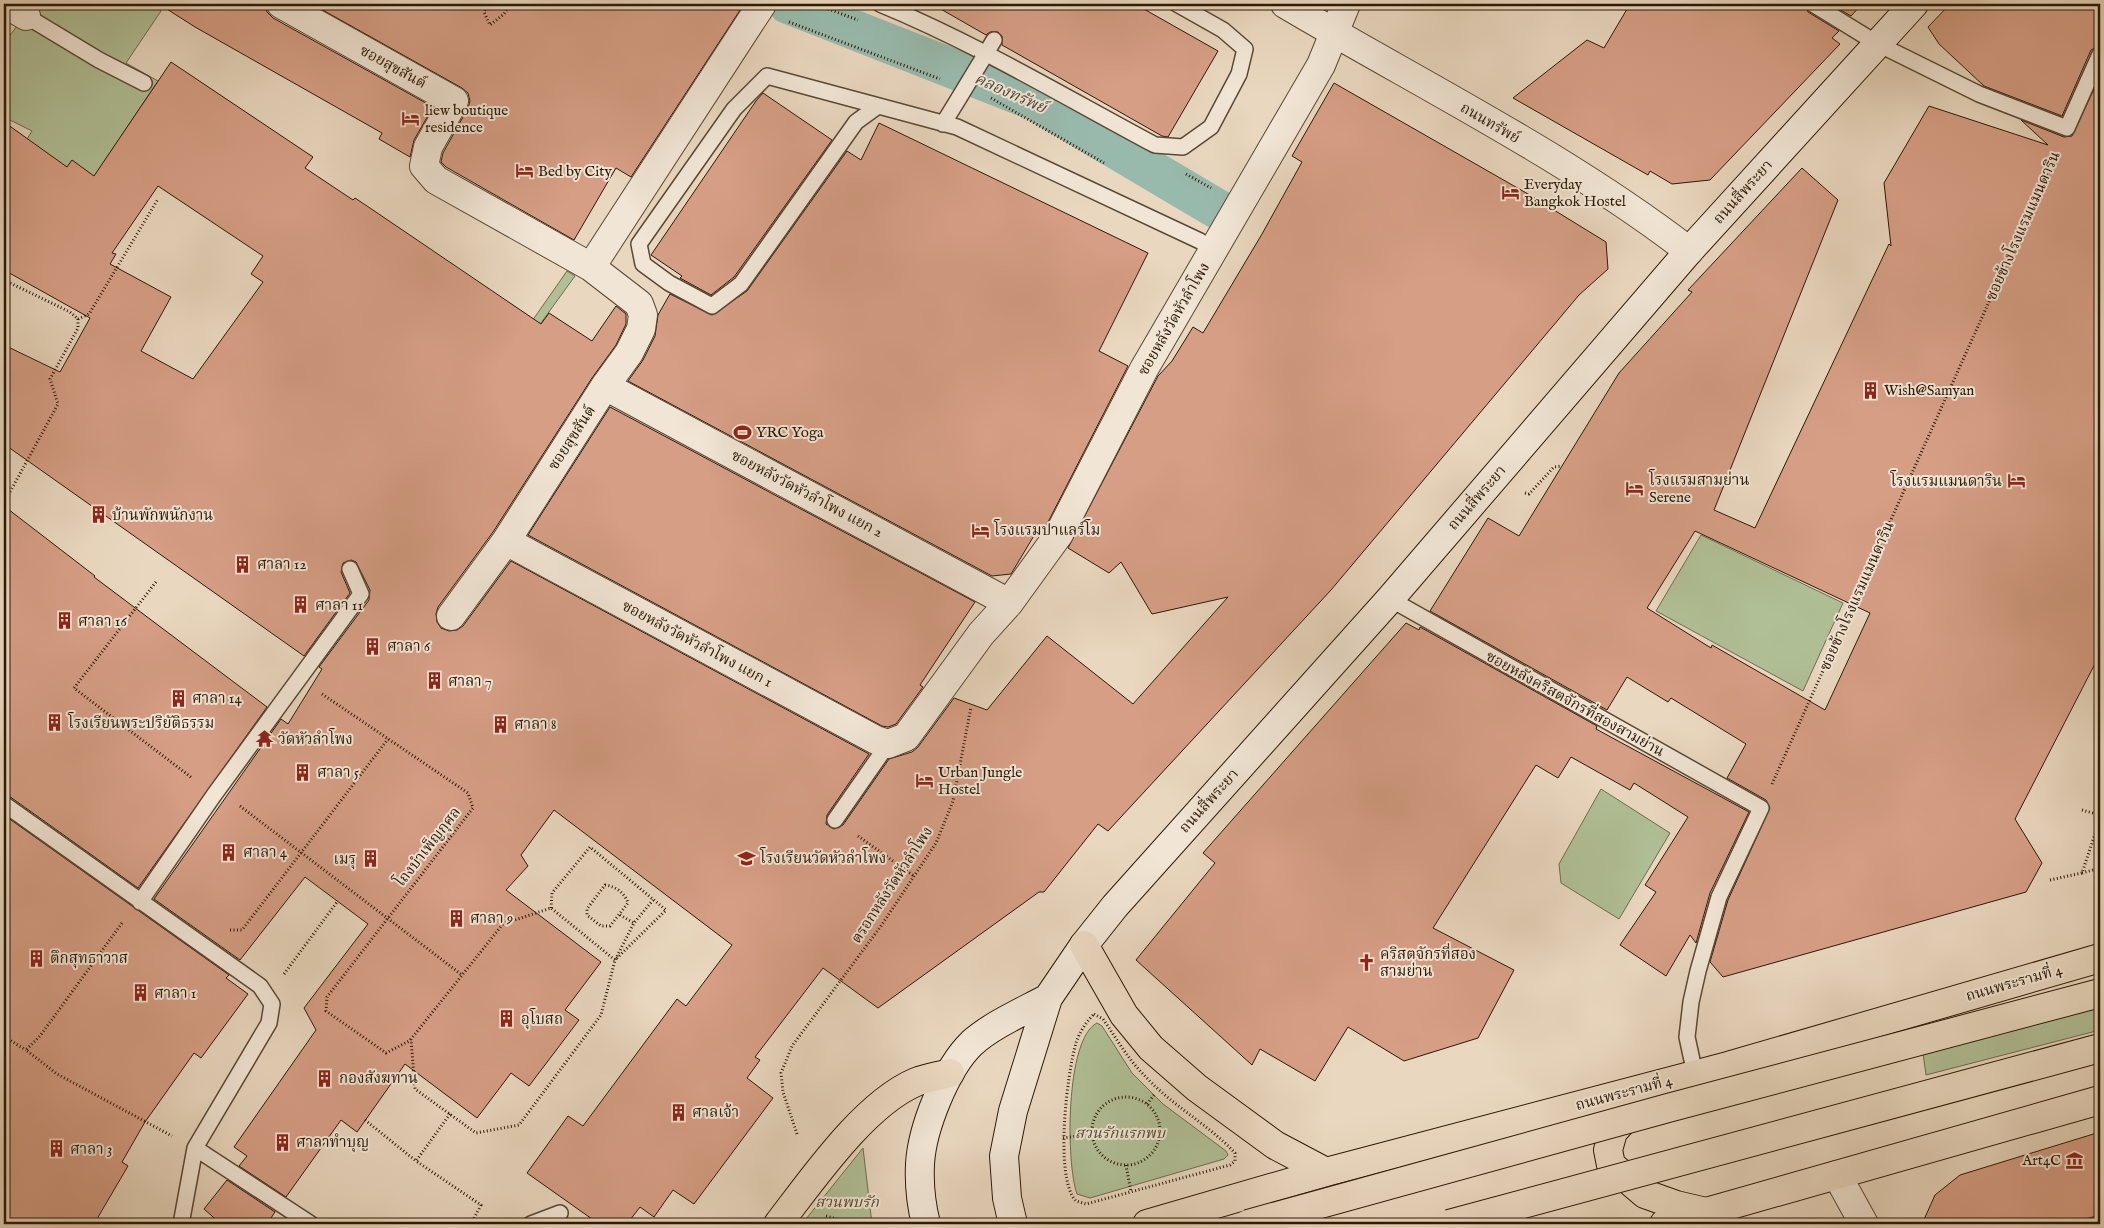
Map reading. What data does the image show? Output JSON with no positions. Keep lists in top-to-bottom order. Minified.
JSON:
{"streets":{"main road":["ถนนพระรามที่ 4"],"street":["ซอยสุขสันต์","ถนนทรัพย์","ถนนสี่พระยา","ซอยหลังวัดหัวลำโพง","ซอยหลังวัดหัวลำโพง แยก 2","ซอยหลังวัดหัวลำโพง แยก 1"],"lane":["ซอยหลังคริสตจักรที่สองสามย่าน"],"path":["ซอยข้างโรงแรมแมนดาริน","โถงบำเพ็ญกุศล","ตรอกหลังวัดหัวลำโพง"]},"crossings":[["ซอยสุขสันต์","ซอยหลังวัดหัวลำโพง แยก 2"],["ซอยสุขสันต์","ซอยหลังวัดหัวลำโพง แยก 1"],["ถนนทรัพย์","ถนนสี่พระยา"],["ถนนทรัพย์","ซอยหลังวัดหัวลำโพง"],["ถนนสี่พระยา","ซอยหลังคริสตจักรที่สองสามย่าน"],["ซอยข้างโรงแรมแมนดาริน","ซอยหลังคริสตจักรที่สองสามย่าน"],["ซอยหลังวัดหัวลำโพง","ซอยหลังวัดหัวลำโพง แยก 2"]],"water":["คลองทรัพย์"],"parks":["สวนรักแรกพบ","สวนพบรัก"],"places":{"hotel":["liew boutique residence","Bed by City","Everyday Bangkok Hostel","โรงแรมแมนดาริน","โรงแรมสามย่าน Serene","โรงแรมปาแลร์โม","Urban Jungle Hostel"],"building":["Wish@Samyan","บ้านพักพนักงาน","ศาลา 12","ศาลา 11","ศาลา 16","ศาลา 6","ศาลา 7","ศาลา 14","โรงเรียนพระปริยัติธรรม","ศาลา 8","ศาลา 5","ศาลา 4","เมรุ","ศาลา 9","ตึกสุทธาวาส","ศาลา 1","อุโบสถ","กองสังฆทาน","ศาลเจ้า","ศาลาทำบุญ","ศาลา 3"],"sports":["YRC Yoga"],"temple":["วัดหัวลำโพง"],"school or university":["โรงเรียนวัดหัวลำโพง"],"church":["คริสตจักรที่สอง สามย่าน"],"museum":["Art4C"]}}
